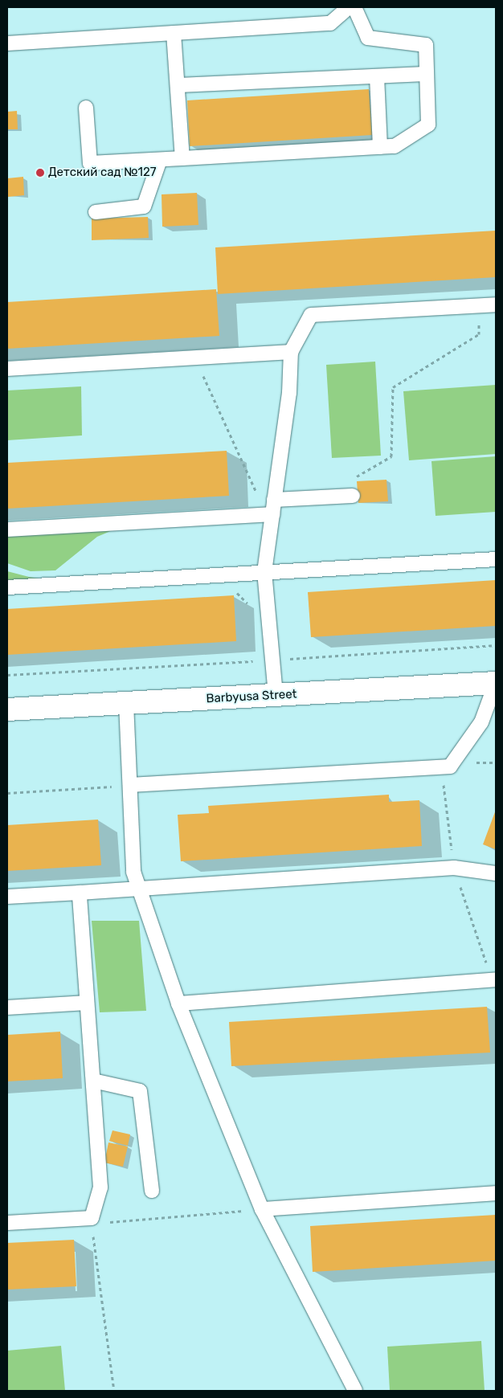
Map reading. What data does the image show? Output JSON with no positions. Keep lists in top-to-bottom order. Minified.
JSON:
{"streets":{"street":["Barbyusa Street"]},"places":["Детский сад №127"]}
